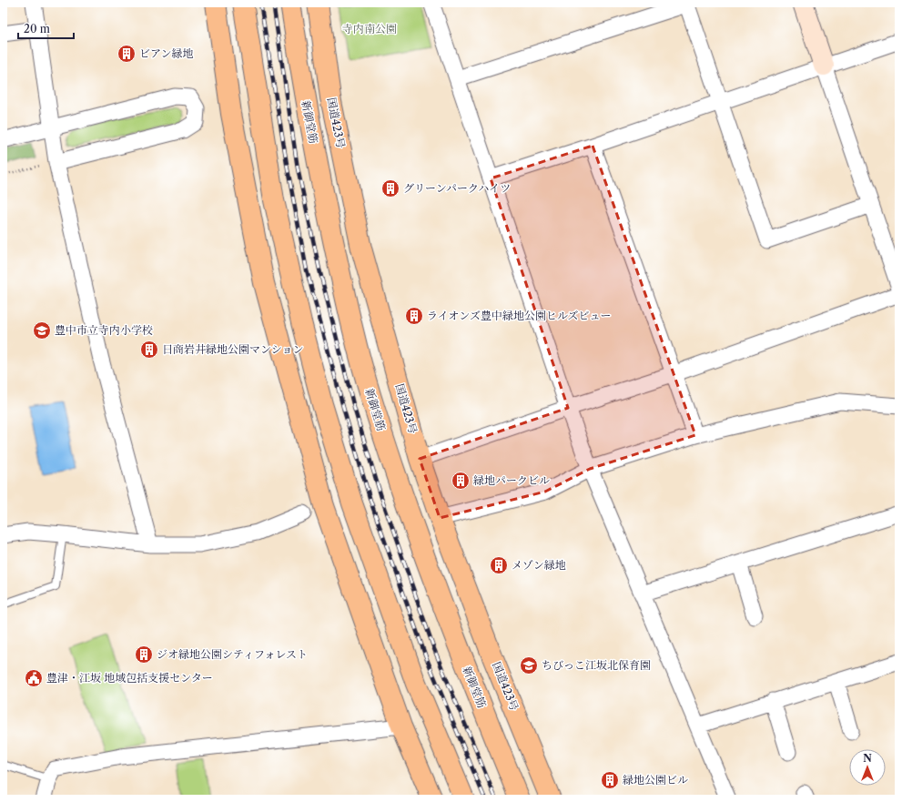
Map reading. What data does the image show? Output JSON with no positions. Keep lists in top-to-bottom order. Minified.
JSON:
{"streets":{"highway":["新御堂筋","国道423号"]},"parks":["寺内南公園"],"places":{"building":["ビアン緑地","グリーンパークハイツ","ライオンズ豊中緑地公園ヒルズビュー","日商岩井緑地公園マンション","緑地パークビル","メゾン緑地","ジオ緑地公園シティフォレスト","緑地公園ビル"],"school or university":["豊中市立寺内小学校","ちびっこ江坂北保育園"],"public building":["豊津・江坂 地域包括支援センター"]},"scale_bar":"20 m","north":"top"}
